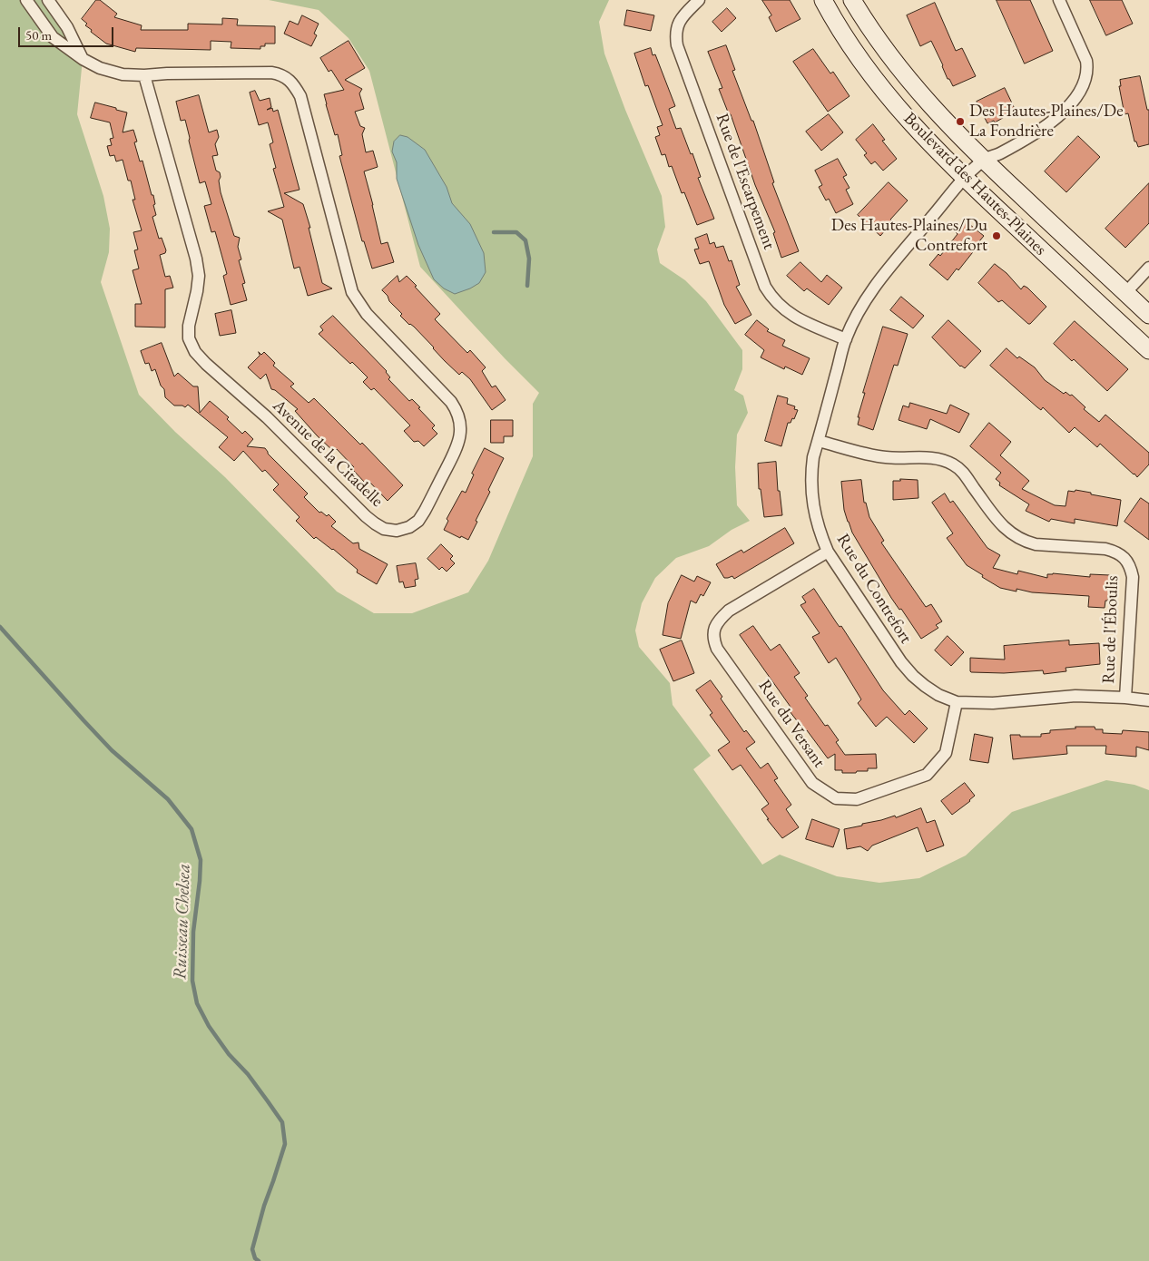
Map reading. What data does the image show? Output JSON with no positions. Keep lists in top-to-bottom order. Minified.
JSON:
{"streets":{"street":["Rue de l'Escarpement","Boulevard des Hautes-Plaines","Avenue de la Citadelle","Rue du Contrefort","Rue de l'Éboulis","Rue du Versant"]},"crossings":[["Rue de l'Escarpement","Rue du Contrefort"],["Boulevard des Hautes-Plaines","Rue du Contrefort"],["Rue du Contrefort","Rue de l'Éboulis"],["Rue du Contrefort","Rue du Versant"]],"water":["Ruisseau Chelsea"],"places":["Des Hautes-Plaines/De La Fondrière","Des Hautes-Plaines/Du Contrefort"],"scale_bar":"50 m"}
